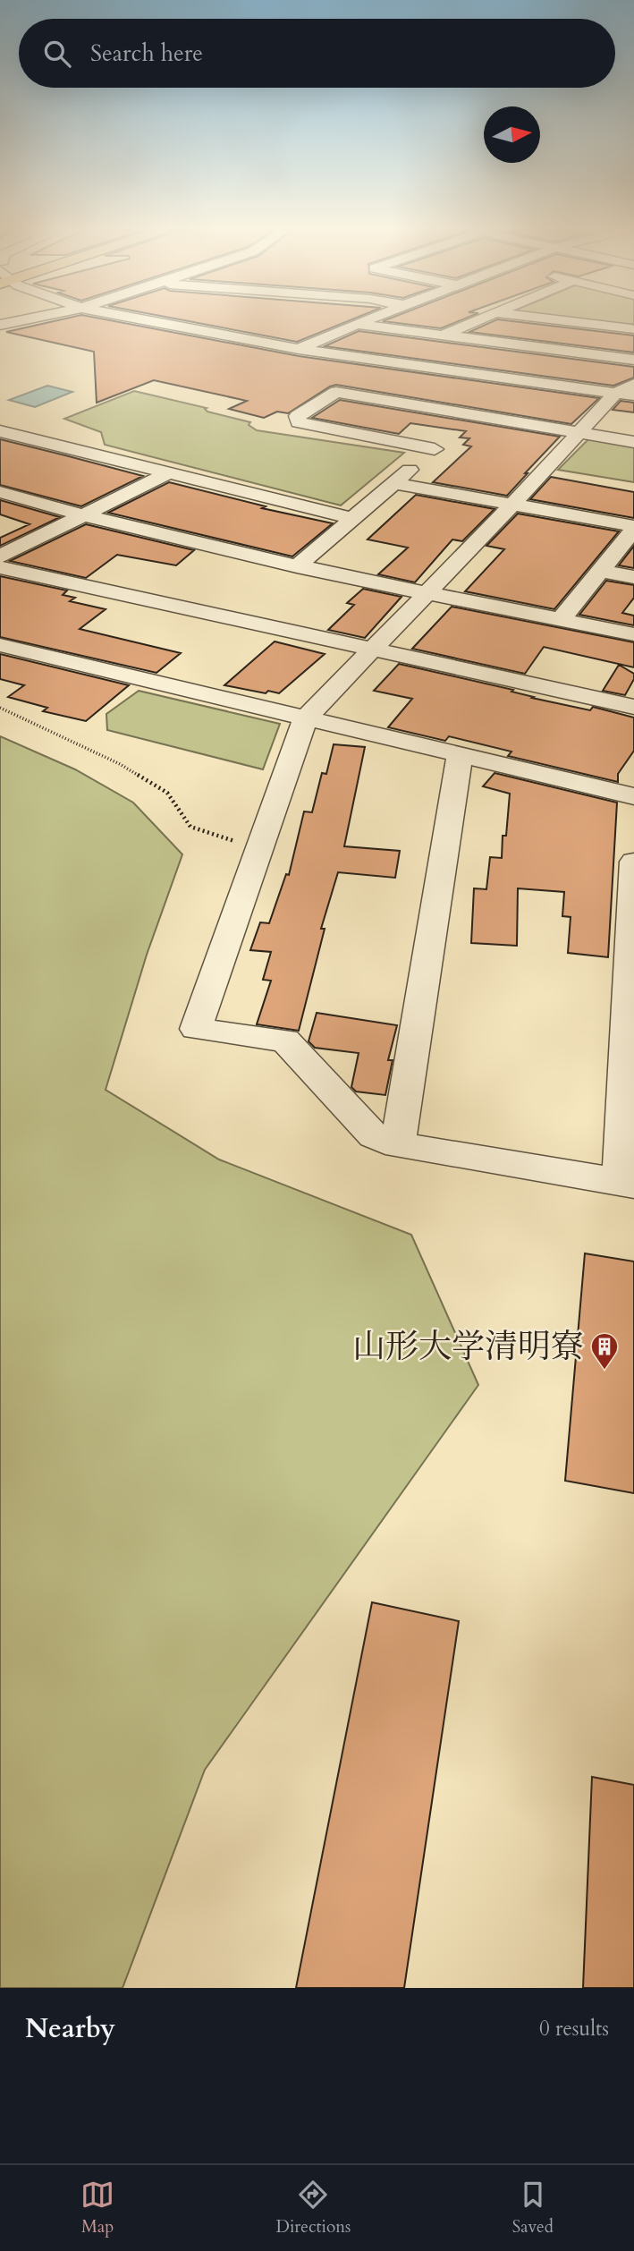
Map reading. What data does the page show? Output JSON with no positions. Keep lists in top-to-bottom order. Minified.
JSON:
{"places":{"building":["山形大学清明寮"]},"north":"right","page":{"search":"Search here","heading":["Nearby","0 results"],"nav":["Map","Directions","Saved"]}}
